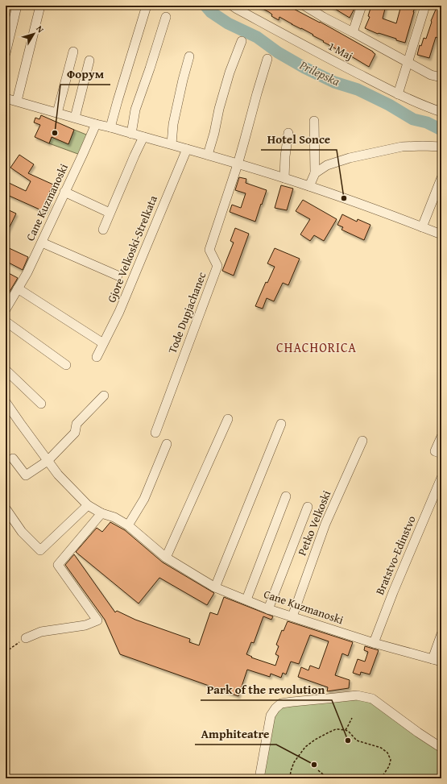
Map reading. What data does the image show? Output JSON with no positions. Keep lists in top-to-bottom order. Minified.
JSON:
{"streets":{"street":["1 Maj","Cane Kuzmanoski","Gjore Velkoski-Strelkata","Tode Dupjachanec","Petko Velkoski","Bratstvo-Edinstvo"]},"crossings":[["Cane Kuzmanoski","Petko Velkoski"],["Cane Kuzmanoski","Bratstvo-Edinstvo"]],"districts":["CHACHORICA"],"water":["Prilepska"],"places":["Форум","Hotel Sonce","Park of the revolution","Amphiteatre"],"north":"top right"}
